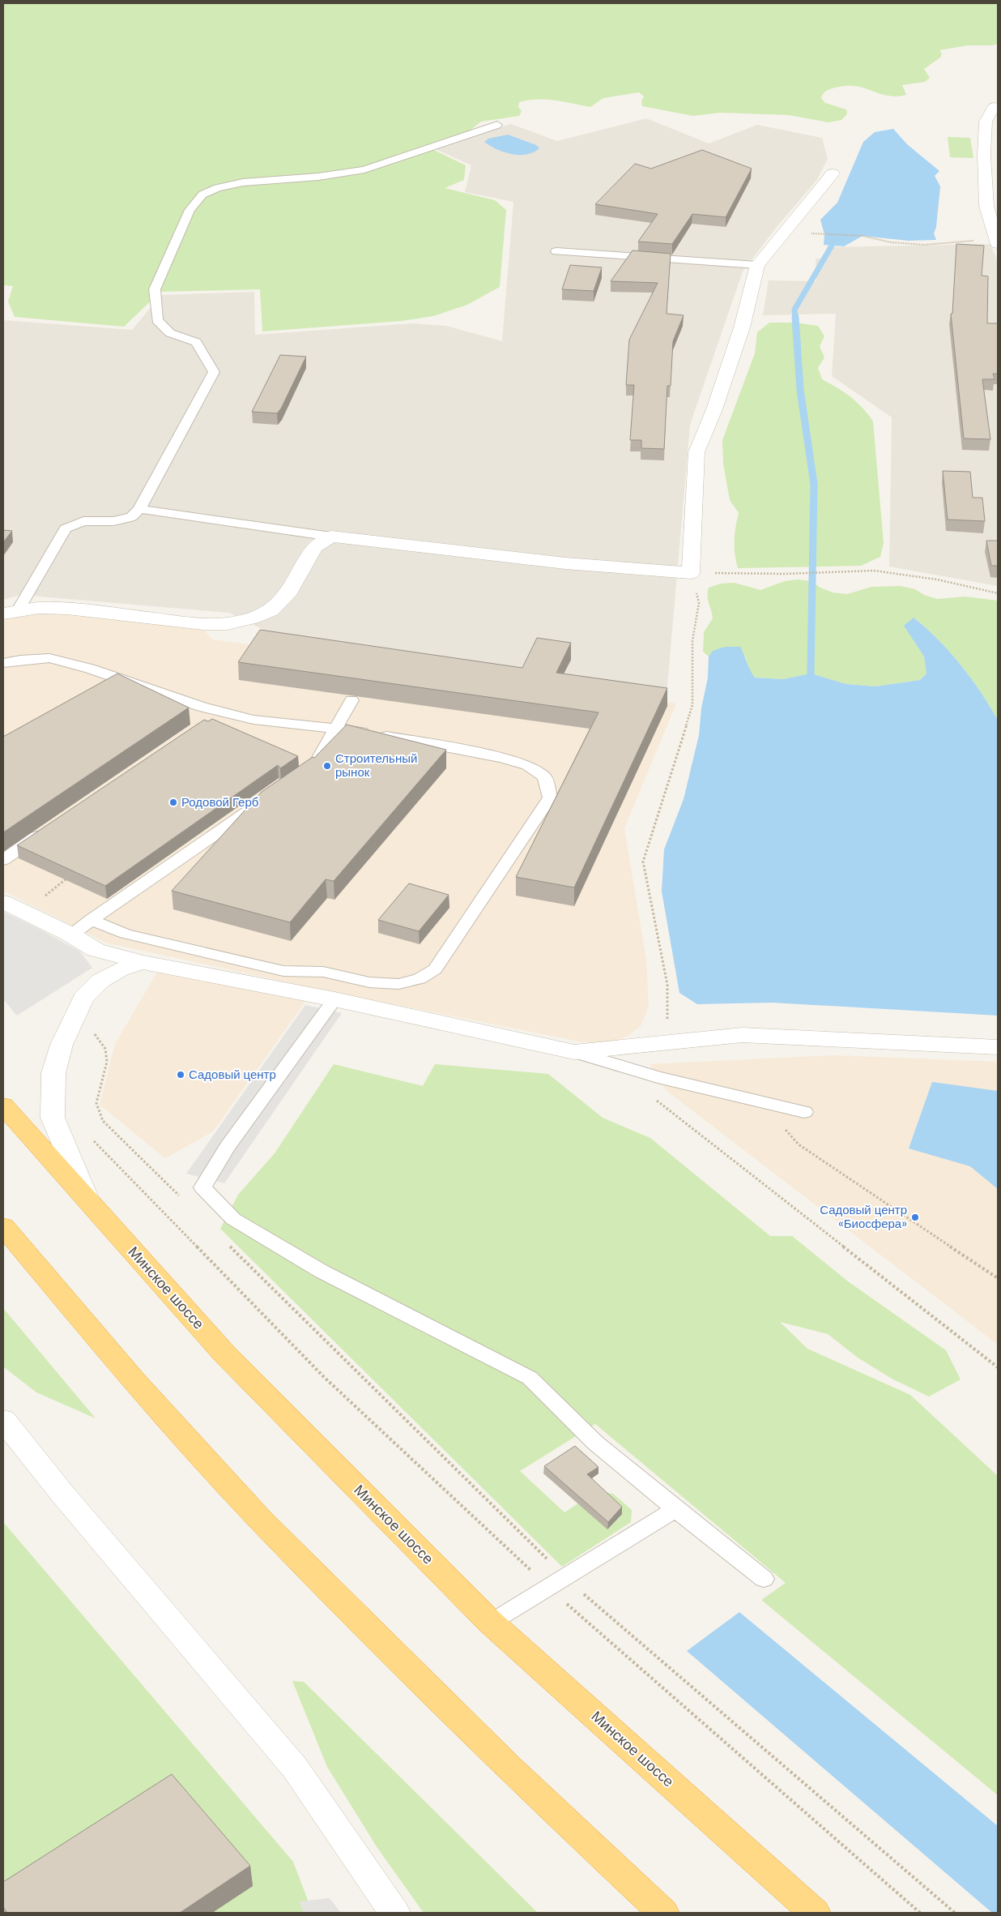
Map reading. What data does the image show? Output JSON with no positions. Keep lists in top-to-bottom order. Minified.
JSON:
{"streets":{"highway":["Минское шоссе"]},"places":["Строительный рынок","Родовой Герб","Садовый центр","Садовый центр «Биосфера»"]}
